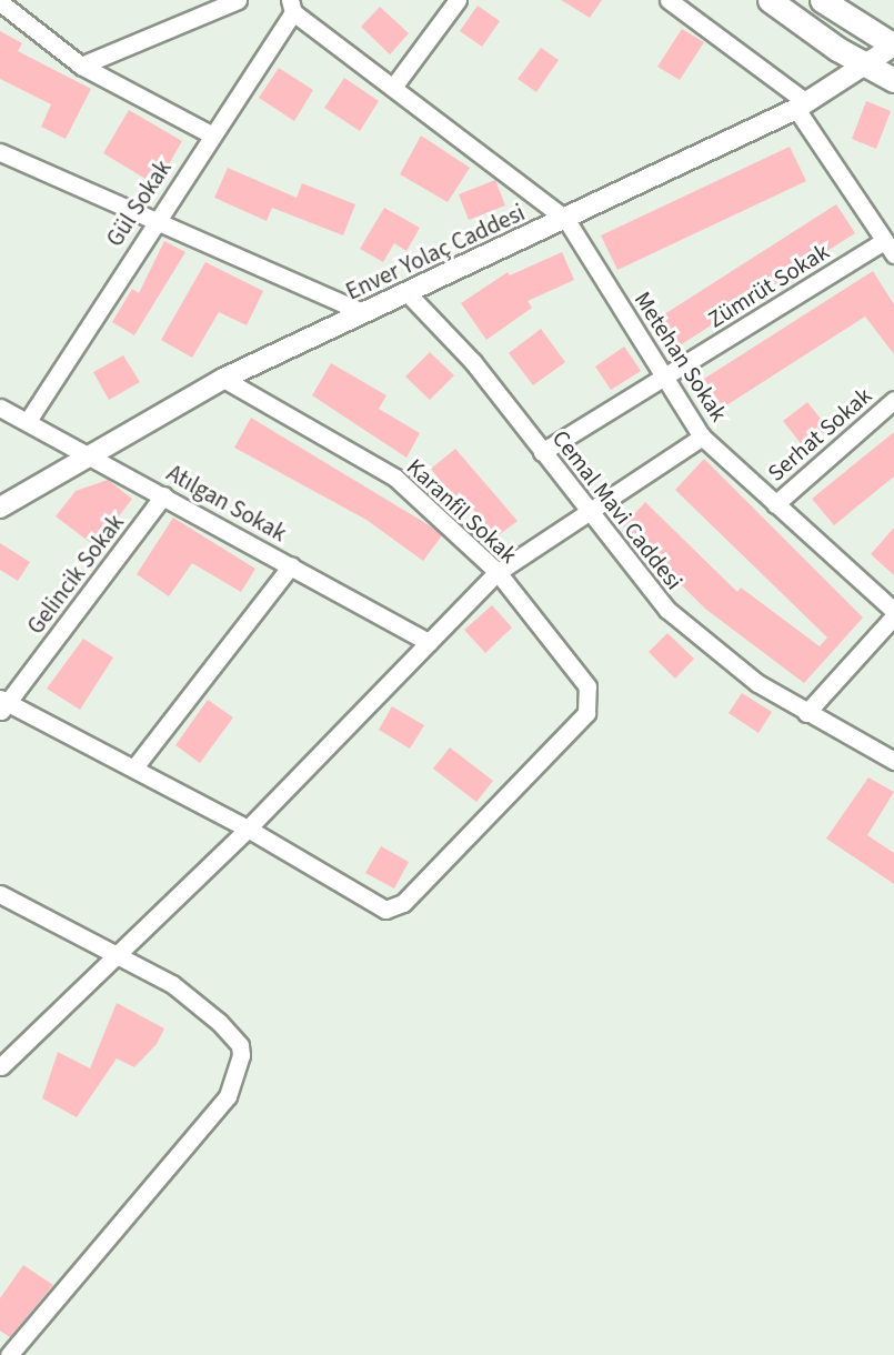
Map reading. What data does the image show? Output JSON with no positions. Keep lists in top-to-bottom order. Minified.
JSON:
{"streets":{"street":["Gül Sokak","Enver Yolaç Caddesi","Zümrüt Sokak","Metehan Sokak","Serhat Sokak","Atılgan Sokak","Cemal Mavi Caddesi","Karanfil Sokak","Gelincik Sokak"]},"crossings":[["Gül Sokak","Metehan Sokak"],["Gül Sokak","Atılgan Sokak"],["Enver Yolaç Caddesi","Metehan Sokak"],["Enver Yolaç Caddesi","Atılgan Sokak"],["Enver Yolaç Caddesi","Cemal Mavi Caddesi"],["Enver Yolaç Caddesi","Karanfil Sokak"],["Zümrüt Sokak","Metehan Sokak"],["Zümrüt Sokak","Cemal Mavi Caddesi"],["Metehan Sokak","Serhat Sokak"],["Atılgan Sokak","Gelincik Sokak"]]}
